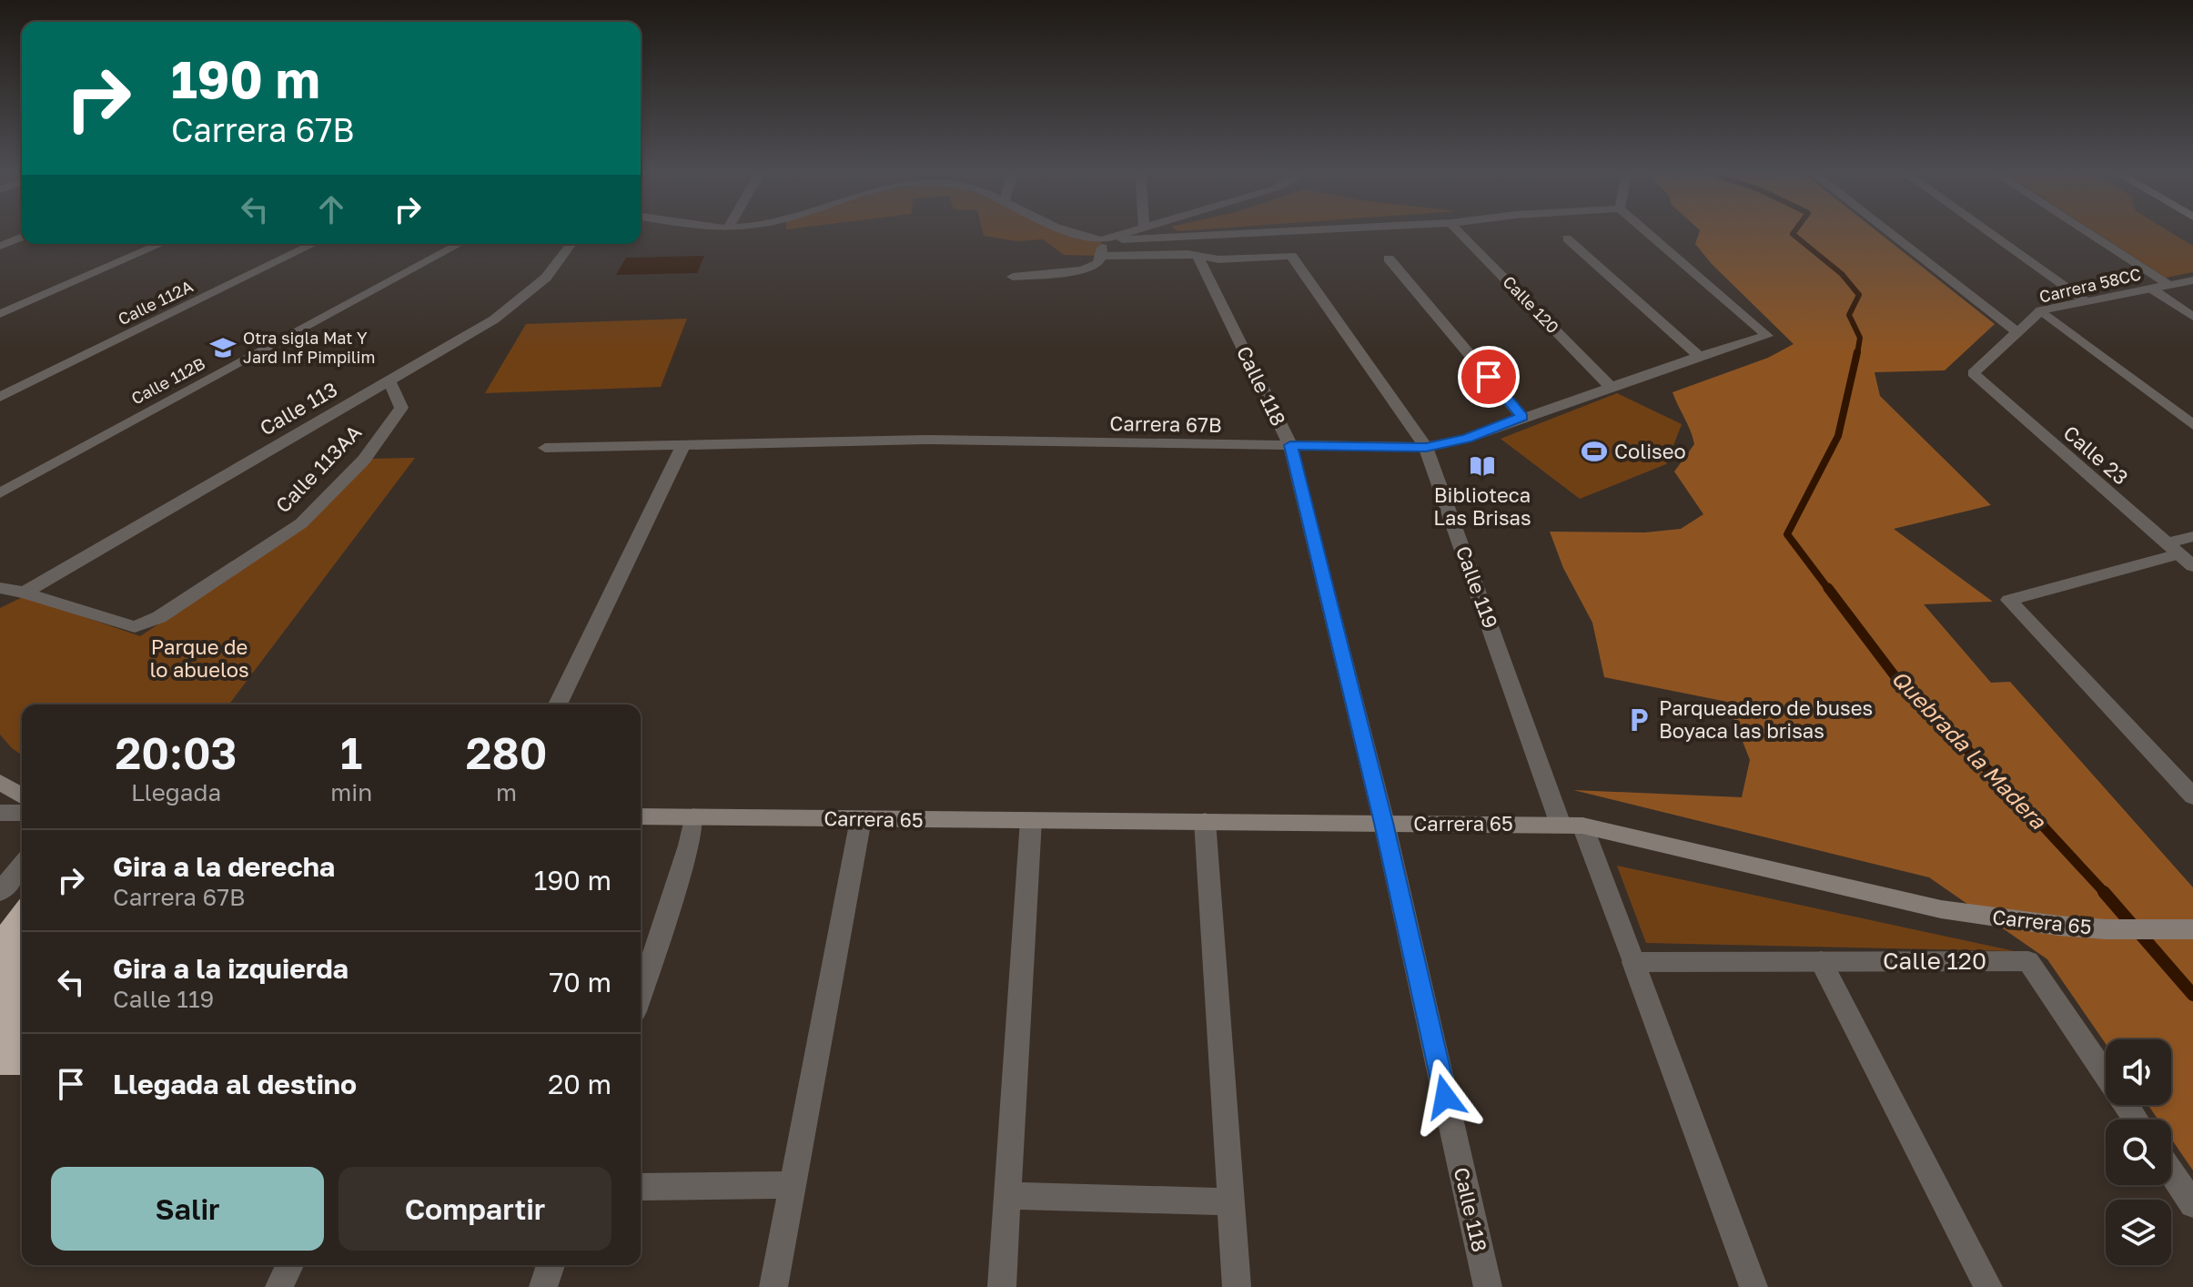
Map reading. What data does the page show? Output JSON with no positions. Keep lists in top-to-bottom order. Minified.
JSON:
{"streets":{"main road":["Carrera 65"],"street":["Carrera 58CC","Calle 112A","Calle 120","Calle 112B","Calle 118","Calle 113","Carrera 67B","Calle 23","Calle 113AA","Calle 119"]},"crossings":[["Carrera 58CC","Calle 23"],["Calle 120","Carrera 67B"],["Calle 120","Calle 119"],["Calle 118","Carrera 67B"],["Calle 118","Calle 119"],["Calle 118","Carrera 65"],["Calle 113","Calle 113AA"],["Carrera 67B","Calle 119"],["Calle 119","Carrera 65"]],"water":["Quebrada la Madera"],"parks":["Parque de lo abuelos"],"places":{"school or university":["Otra sigla Mat Y Jard Inf Pimpilim"],"sports":["Coliseo"],"library":["Biblioteca Las Brisas"],"parking":["Parqueadero de buses Boyaca las brisas"]},"page":{"turn":["190 m","Carrera 67B"],"eta":["20:03","Llegada","1","min","280","m"],"list":[{"name":"Gira a la derecha","note":"Carrera 67B","value":"190 m"},{"name":"Gira a la izquierda","note":"Calle 119","value":"70 m"},{"name":"Llegada al destino","value":"20 m"}],"buttons":["Salir","Compartir"]}}
